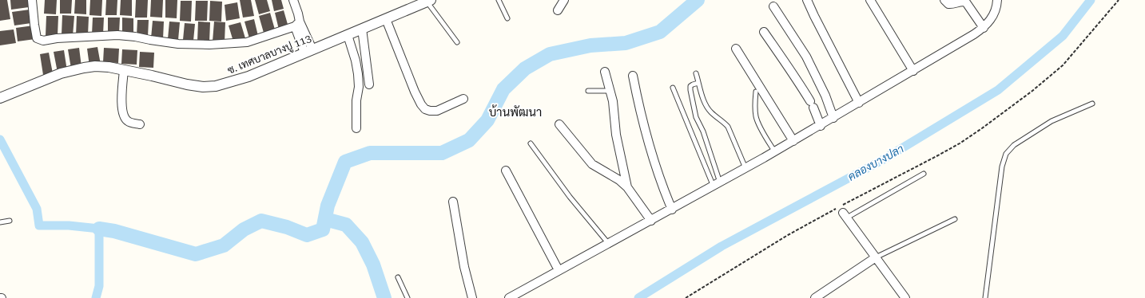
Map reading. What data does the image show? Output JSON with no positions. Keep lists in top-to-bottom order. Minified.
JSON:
{"streets":{"street":["ซ. เทศบาลบางปู 113"]},"districts":["บ้านพัฒนา"],"water":["คลองบางปลา"]}
